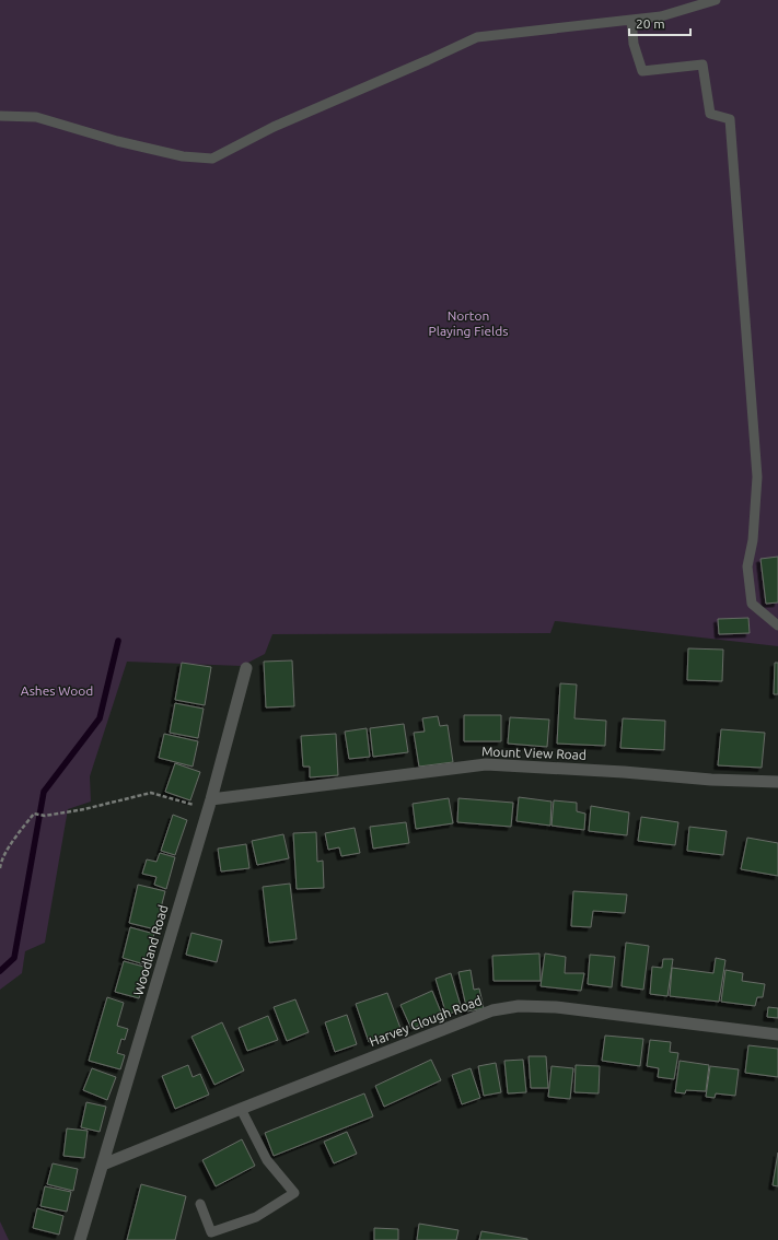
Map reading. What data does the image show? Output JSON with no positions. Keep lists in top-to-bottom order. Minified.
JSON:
{"streets":{"street":["Mount View Road","Woodland Road","Harvey Clough Road"]},"crossings":[["Mount View Road","Woodland Road"],["Woodland Road","Harvey Clough Road"]],"parks":["Norton Playing Fields","Ashes Wood"],"scale_bar":"20 m"}
